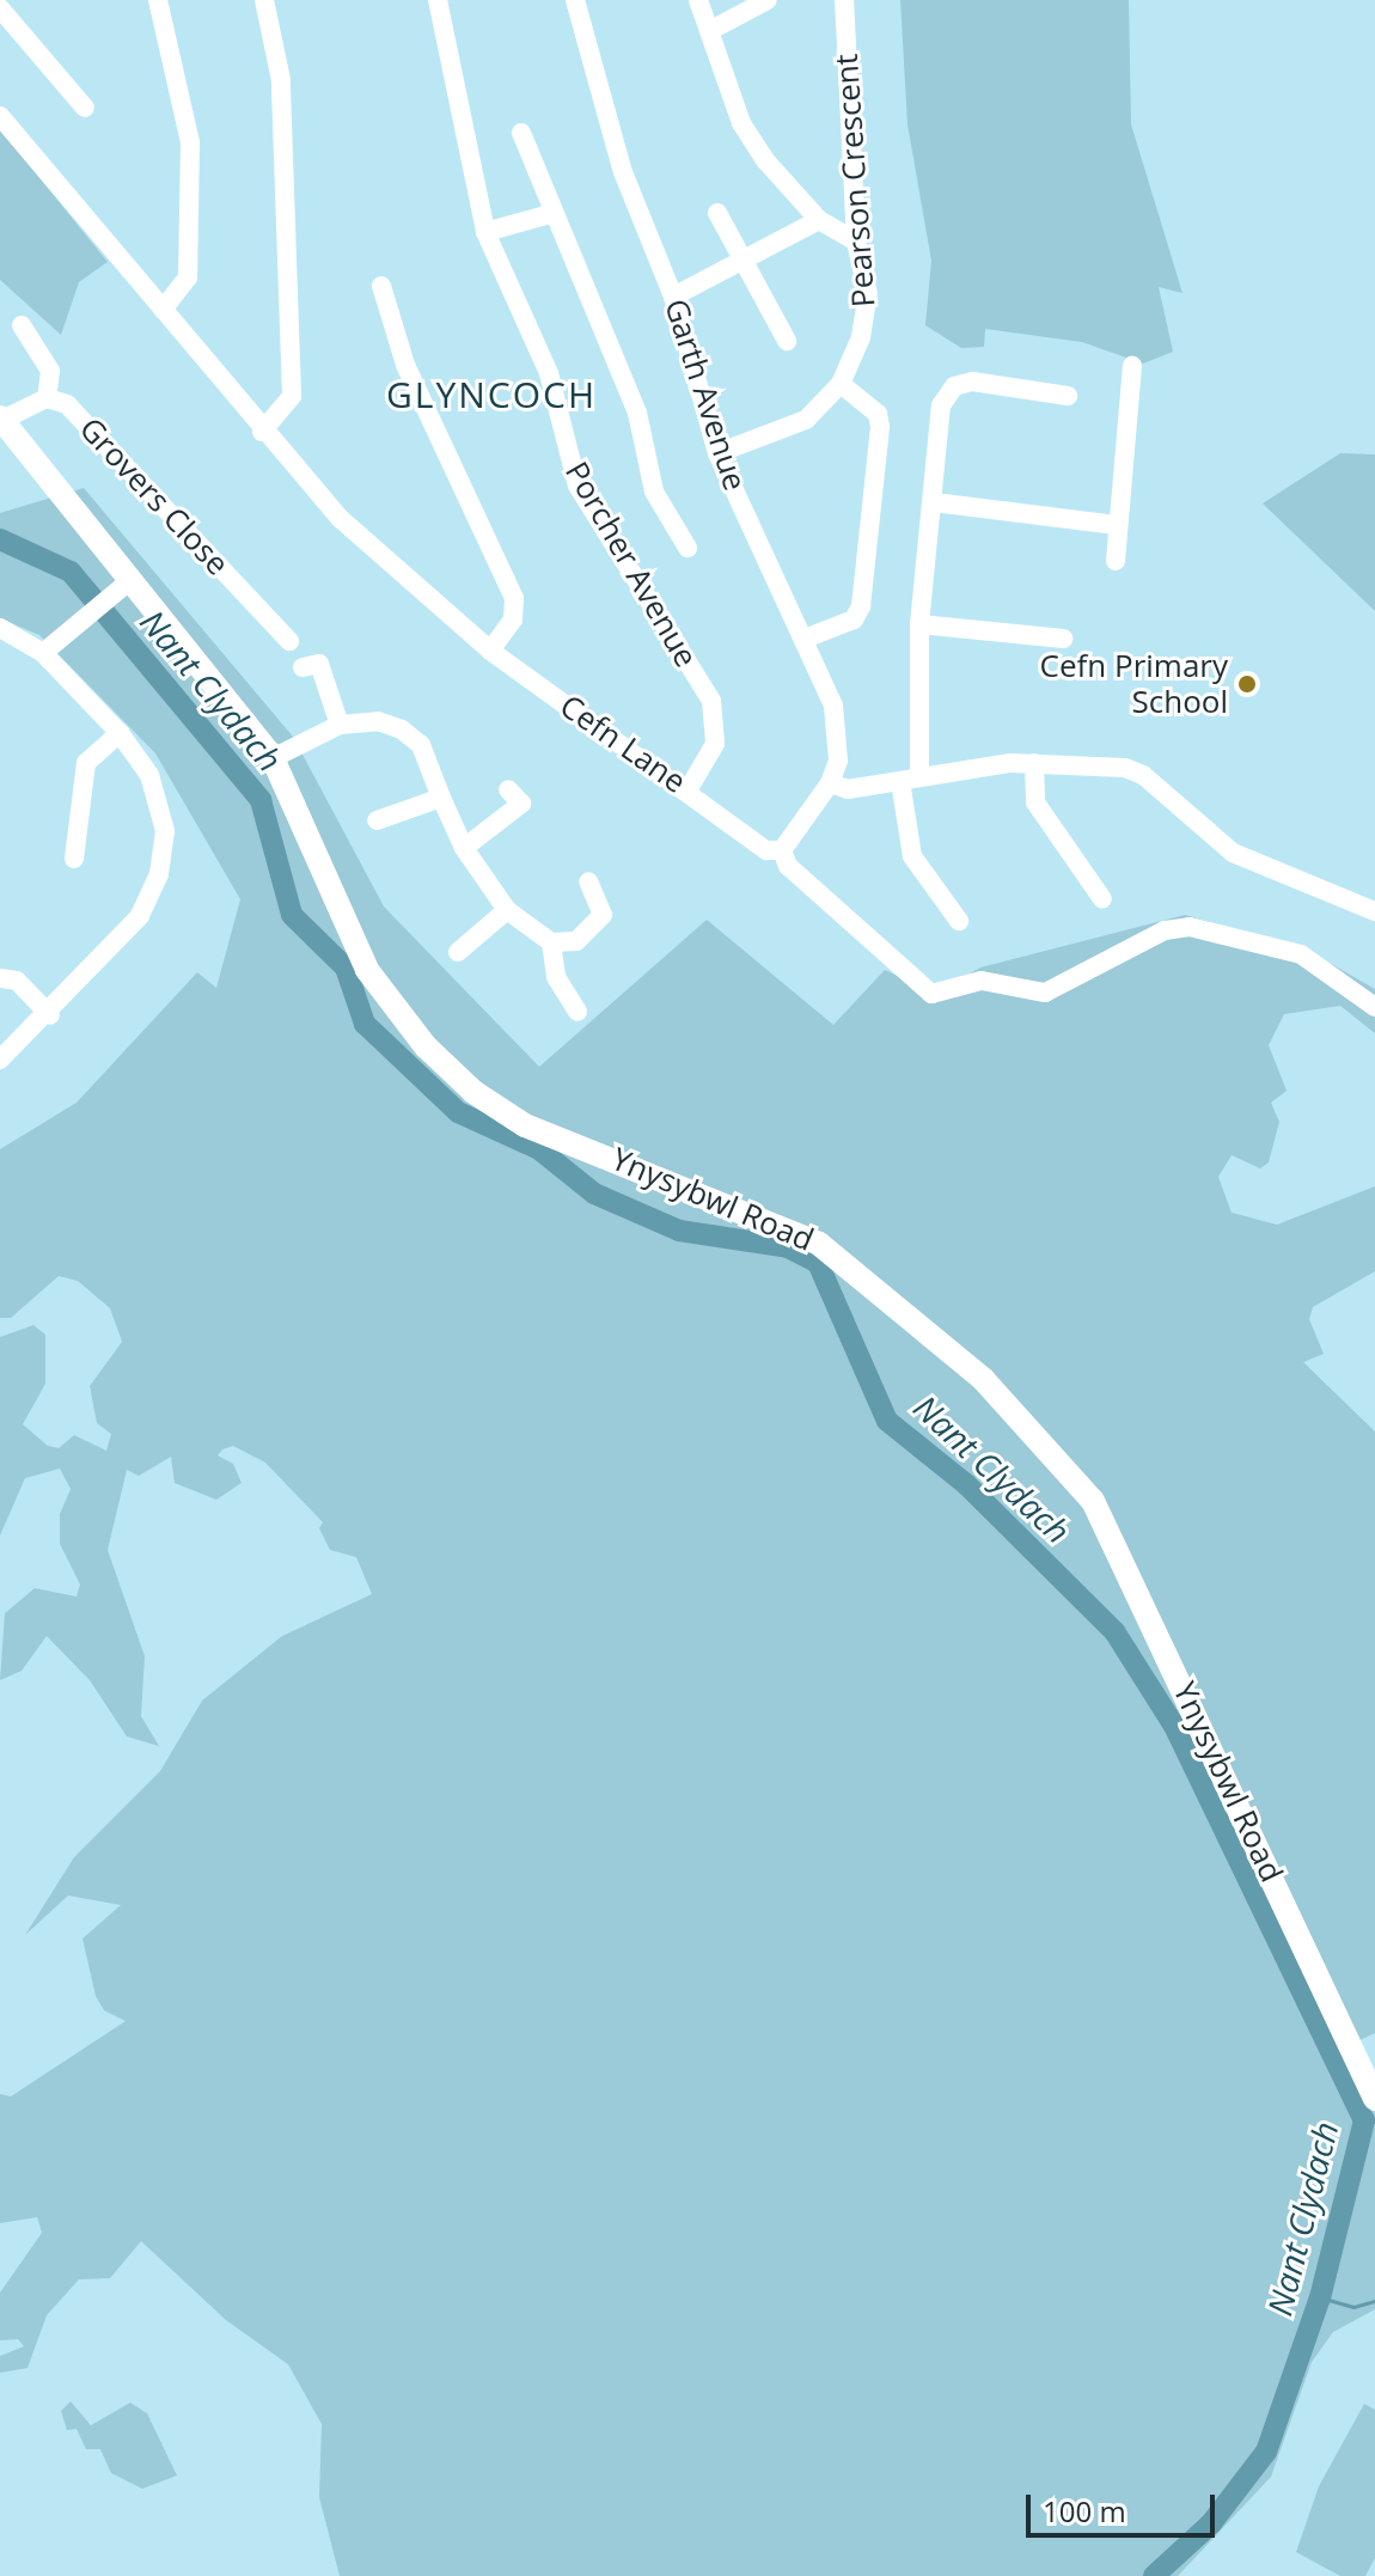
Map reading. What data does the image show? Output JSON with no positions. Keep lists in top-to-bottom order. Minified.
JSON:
{"streets":{"main road":["Ynysybwl Road"],"street":["Pearson Crescent","Garth Avenue","Grovers Close","Porcher Avenue","Cefn Lane"]},"crossings":[["Pearson Crescent","Garth Avenue"],["Grovers Close","Ynysybwl Road"],["Porcher Avenue","Cefn Lane"]],"districts":["GLYNCOCH"],"water":["Nant Clydach"],"places":["Cefn Primary School"],"scale_bar":"100 m"}
